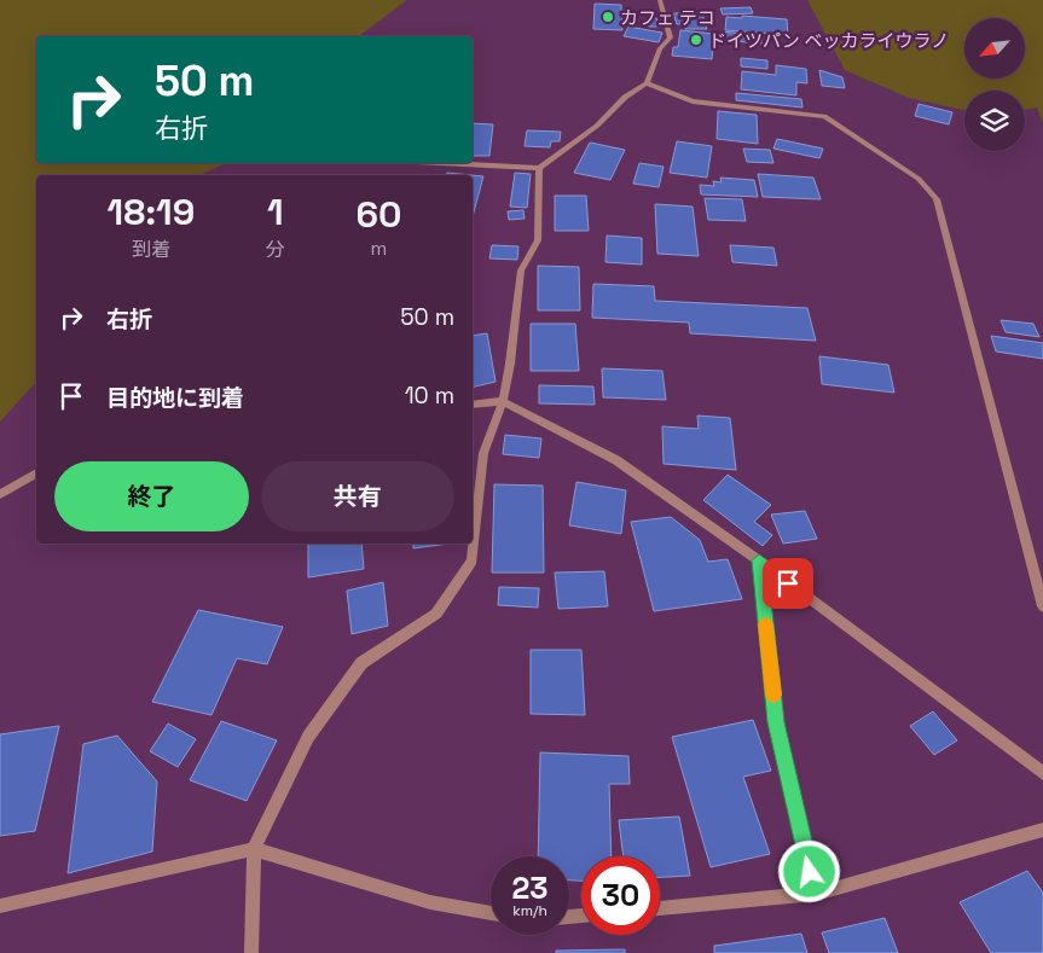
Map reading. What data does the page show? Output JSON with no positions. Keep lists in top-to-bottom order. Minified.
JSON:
{"places":["カフェ テコ","ドイツパン ベッカライウラノ"],"north":"bottom left","page":{"turn":["50 m","右折"],"eta":["18:19","到着","1","分","60","m"],"list":[{"name":"右折","value":"50 m"},{"name":"目的地に到着","value":"10 m"}],"buttons":["終了","共有"],"speed":"23 km/h","limit":"30"}}
